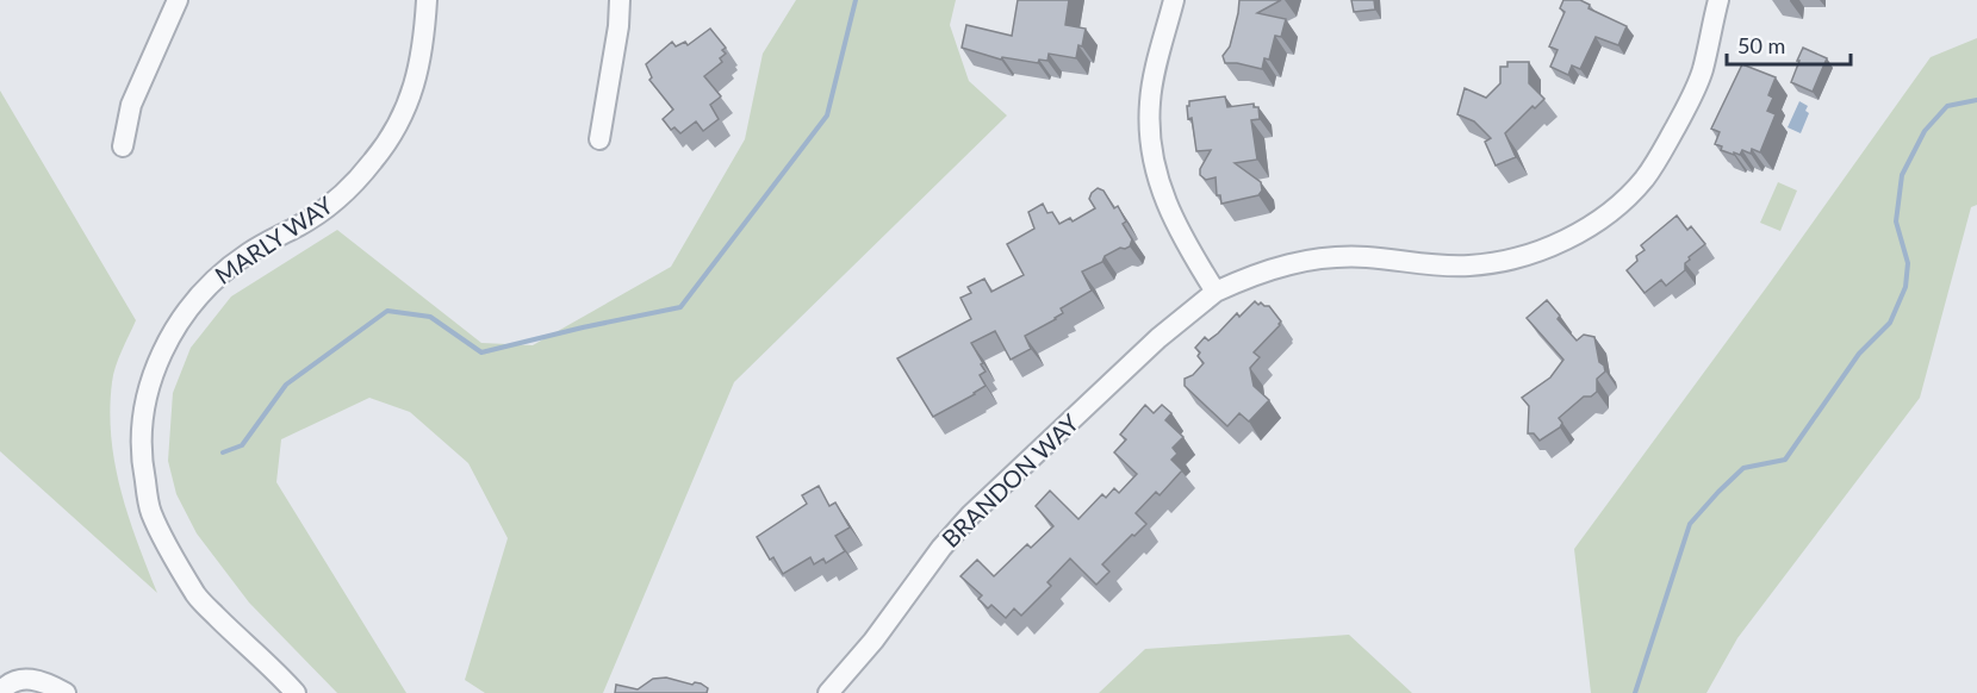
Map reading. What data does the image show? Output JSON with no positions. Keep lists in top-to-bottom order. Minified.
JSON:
{"streets":{"street":["MARLY WAY","BRANDON WAY"]},"scale_bar":"50 m"}
